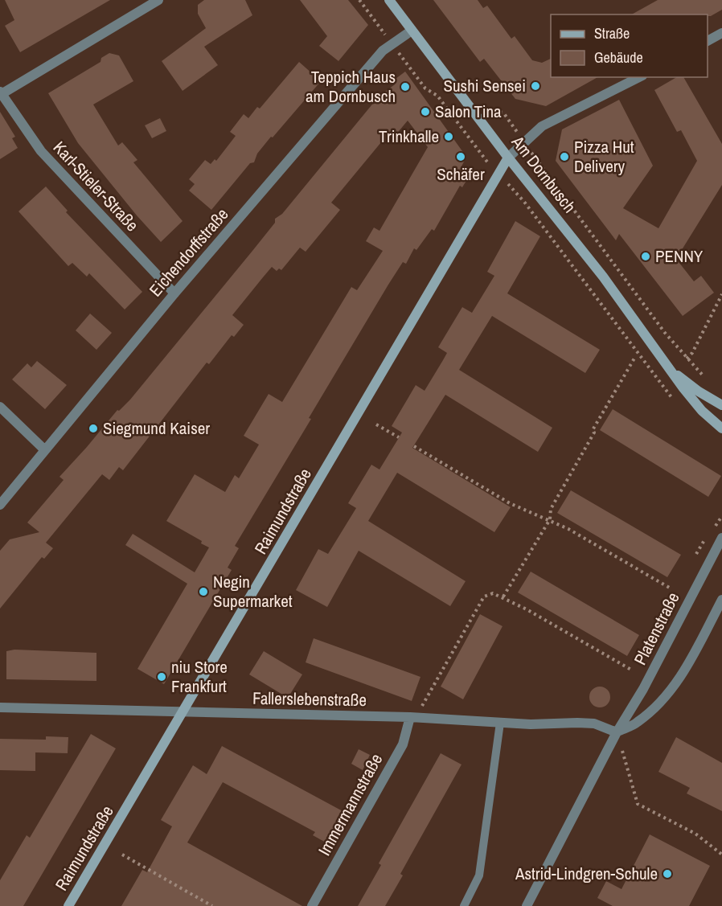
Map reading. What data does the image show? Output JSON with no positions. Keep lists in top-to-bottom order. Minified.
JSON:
{"streets":{"street":["Am Dornbusch","Karl-Stieler-Straße","Eichendorffstraße","Raimundstraße","Platenstraße","Fallerslebenstraße","Immermannstraße"]},"crossings":[["Am Dornbusch","Eichendorffstraße"],["Am Dornbusch","Raimundstraße"],["Karl-Stieler-Straße","Eichendorffstraße"],["Raimundstraße","Fallerslebenstraße"],["Platenstraße","Fallerslebenstraße"],["Fallerslebenstraße","Immermannstraße"]],"places":["Sushi Sensei","Teppich Haus am Dornbusch","Salon Tina","Trinkhalle","Schäfer","Pizza Hut Delivery","PENNY","Siegmund Kaiser","Negin Supermarket","niu Store Frankfurt","Astrid-Lindgren-Schule"],"legend":["Straße","Gebäude"]}
